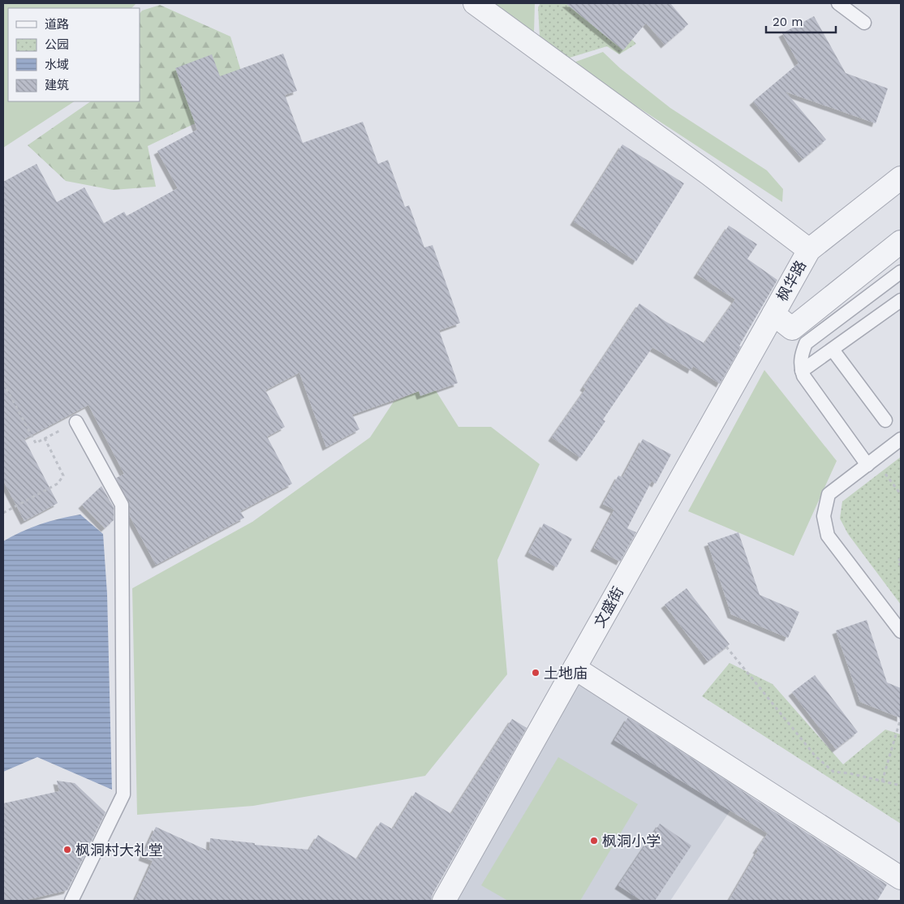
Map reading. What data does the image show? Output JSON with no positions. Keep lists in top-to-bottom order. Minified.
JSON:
{"streets":{"street":["枫华路","文盛街"]},"crossings":[["枫华路","文盛街"]],"places":["土地庙","枫洞小学","枫洞村大礼堂"],"legend":["道路","公园","水域","建筑"],"scale_bar":"20 m"}
